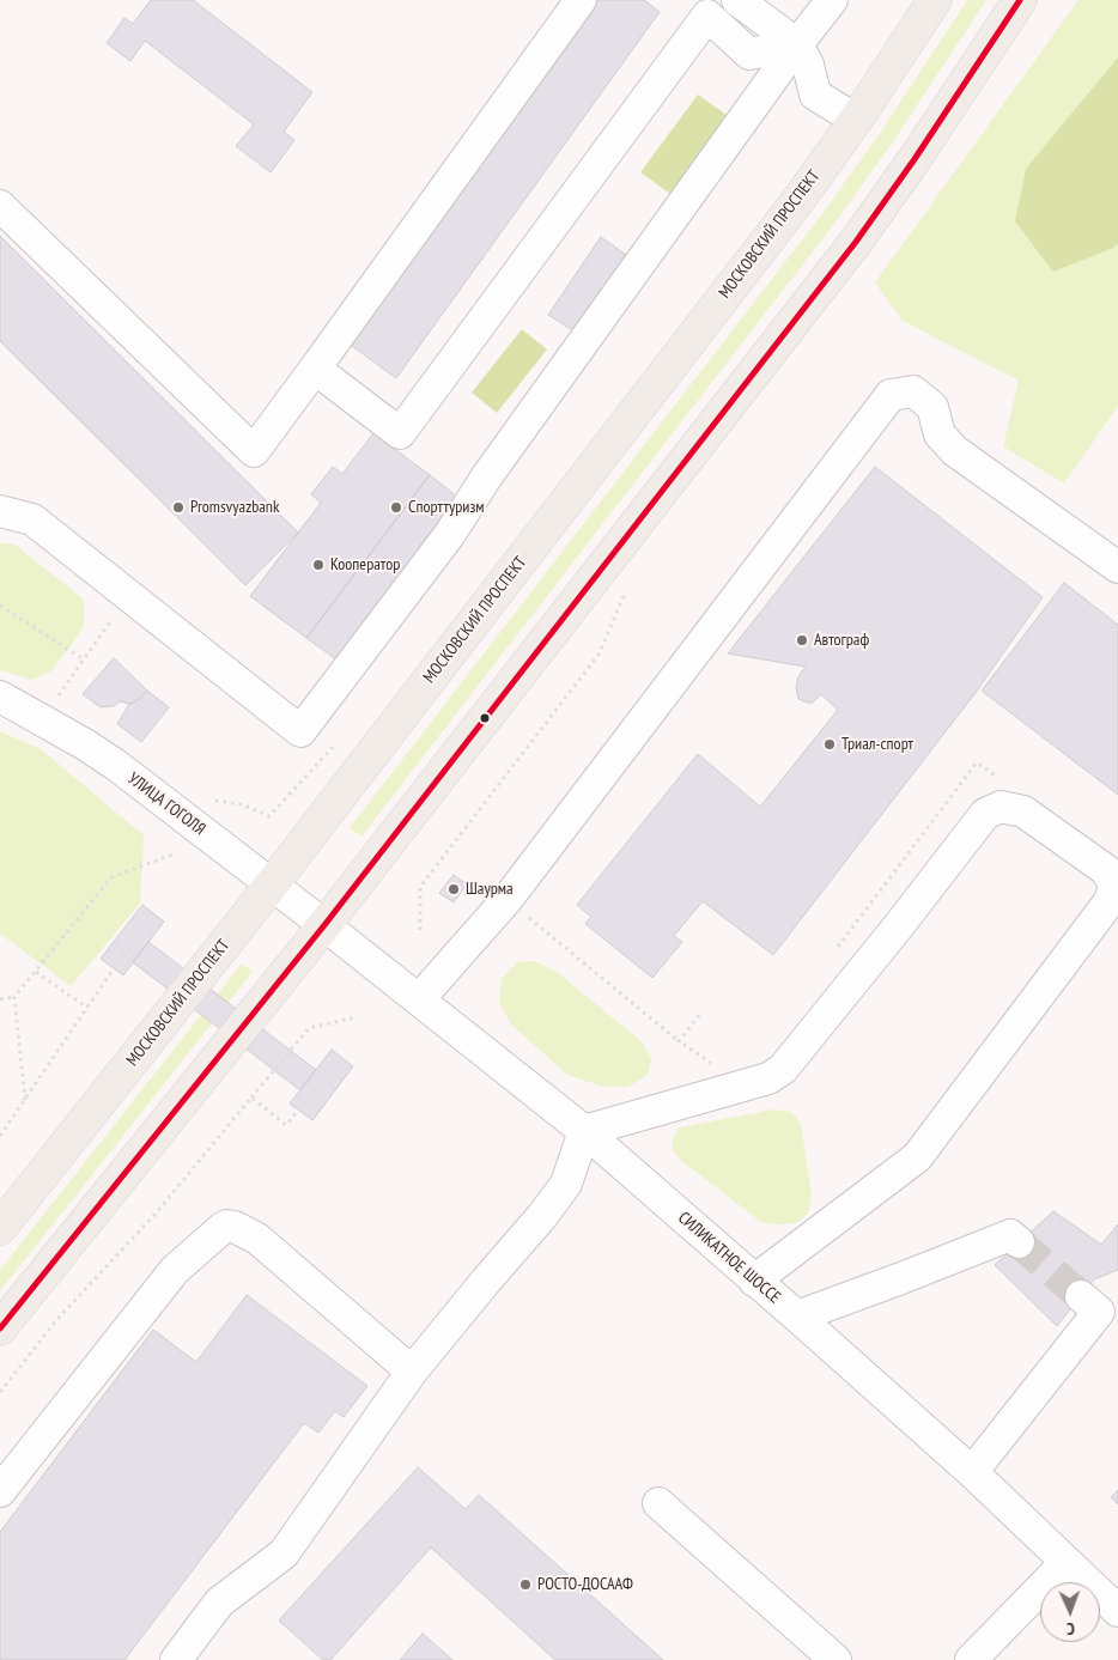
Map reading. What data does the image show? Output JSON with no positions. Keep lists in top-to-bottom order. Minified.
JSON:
{"streets":{"main road":["МОСКОВСКИЙ ПРОСПЕКТ"],"street":["УЛИЦА ГОГОЛЯ","СИЛИКАТНОЕ ШОССЕ"]},"crossings":[["МОСКОВСКИЙ ПРОСПЕКТ","УЛИЦА ГОГОЛЯ"],["УЛИЦА ГОГОЛЯ","СИЛИКАТНОЕ ШОССЕ"]],"places":["Promsvyazbank","Спорттуризм","Кооператор","Автограф","Триал-спорт","Шаурма","РОСТО-ДОСААФ"],"north":"bottom"}
